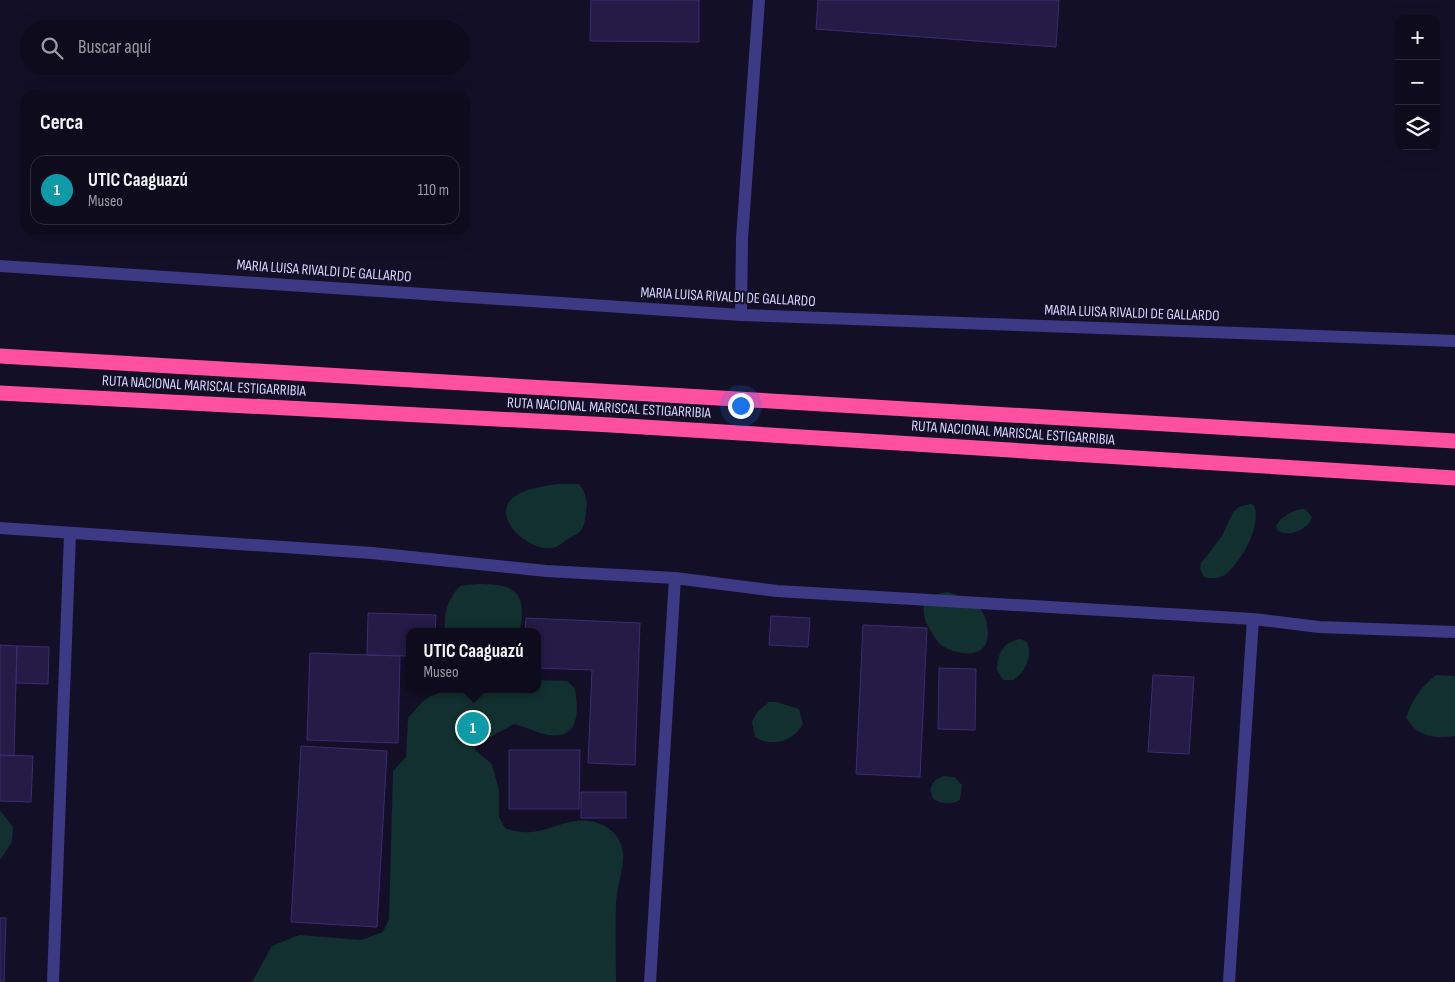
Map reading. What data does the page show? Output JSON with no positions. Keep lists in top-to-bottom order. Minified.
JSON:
{"streets":{"highway":["RUTA NACIONAL MARISCAL ESTIGARRIBIA"],"street":["MARIA LUISA RIVALDI DE GALLARDO"]},"page":{"map_buttons":["+","−"],"search":"Buscar aquí","heading":"Cerca","list":[{"mark":"1","name":"UTIC Caaguazú","note":"Museo","value":"110 m"}],"popup":["UTIC Caaguazú","Museo"],"pins":"1"}}
